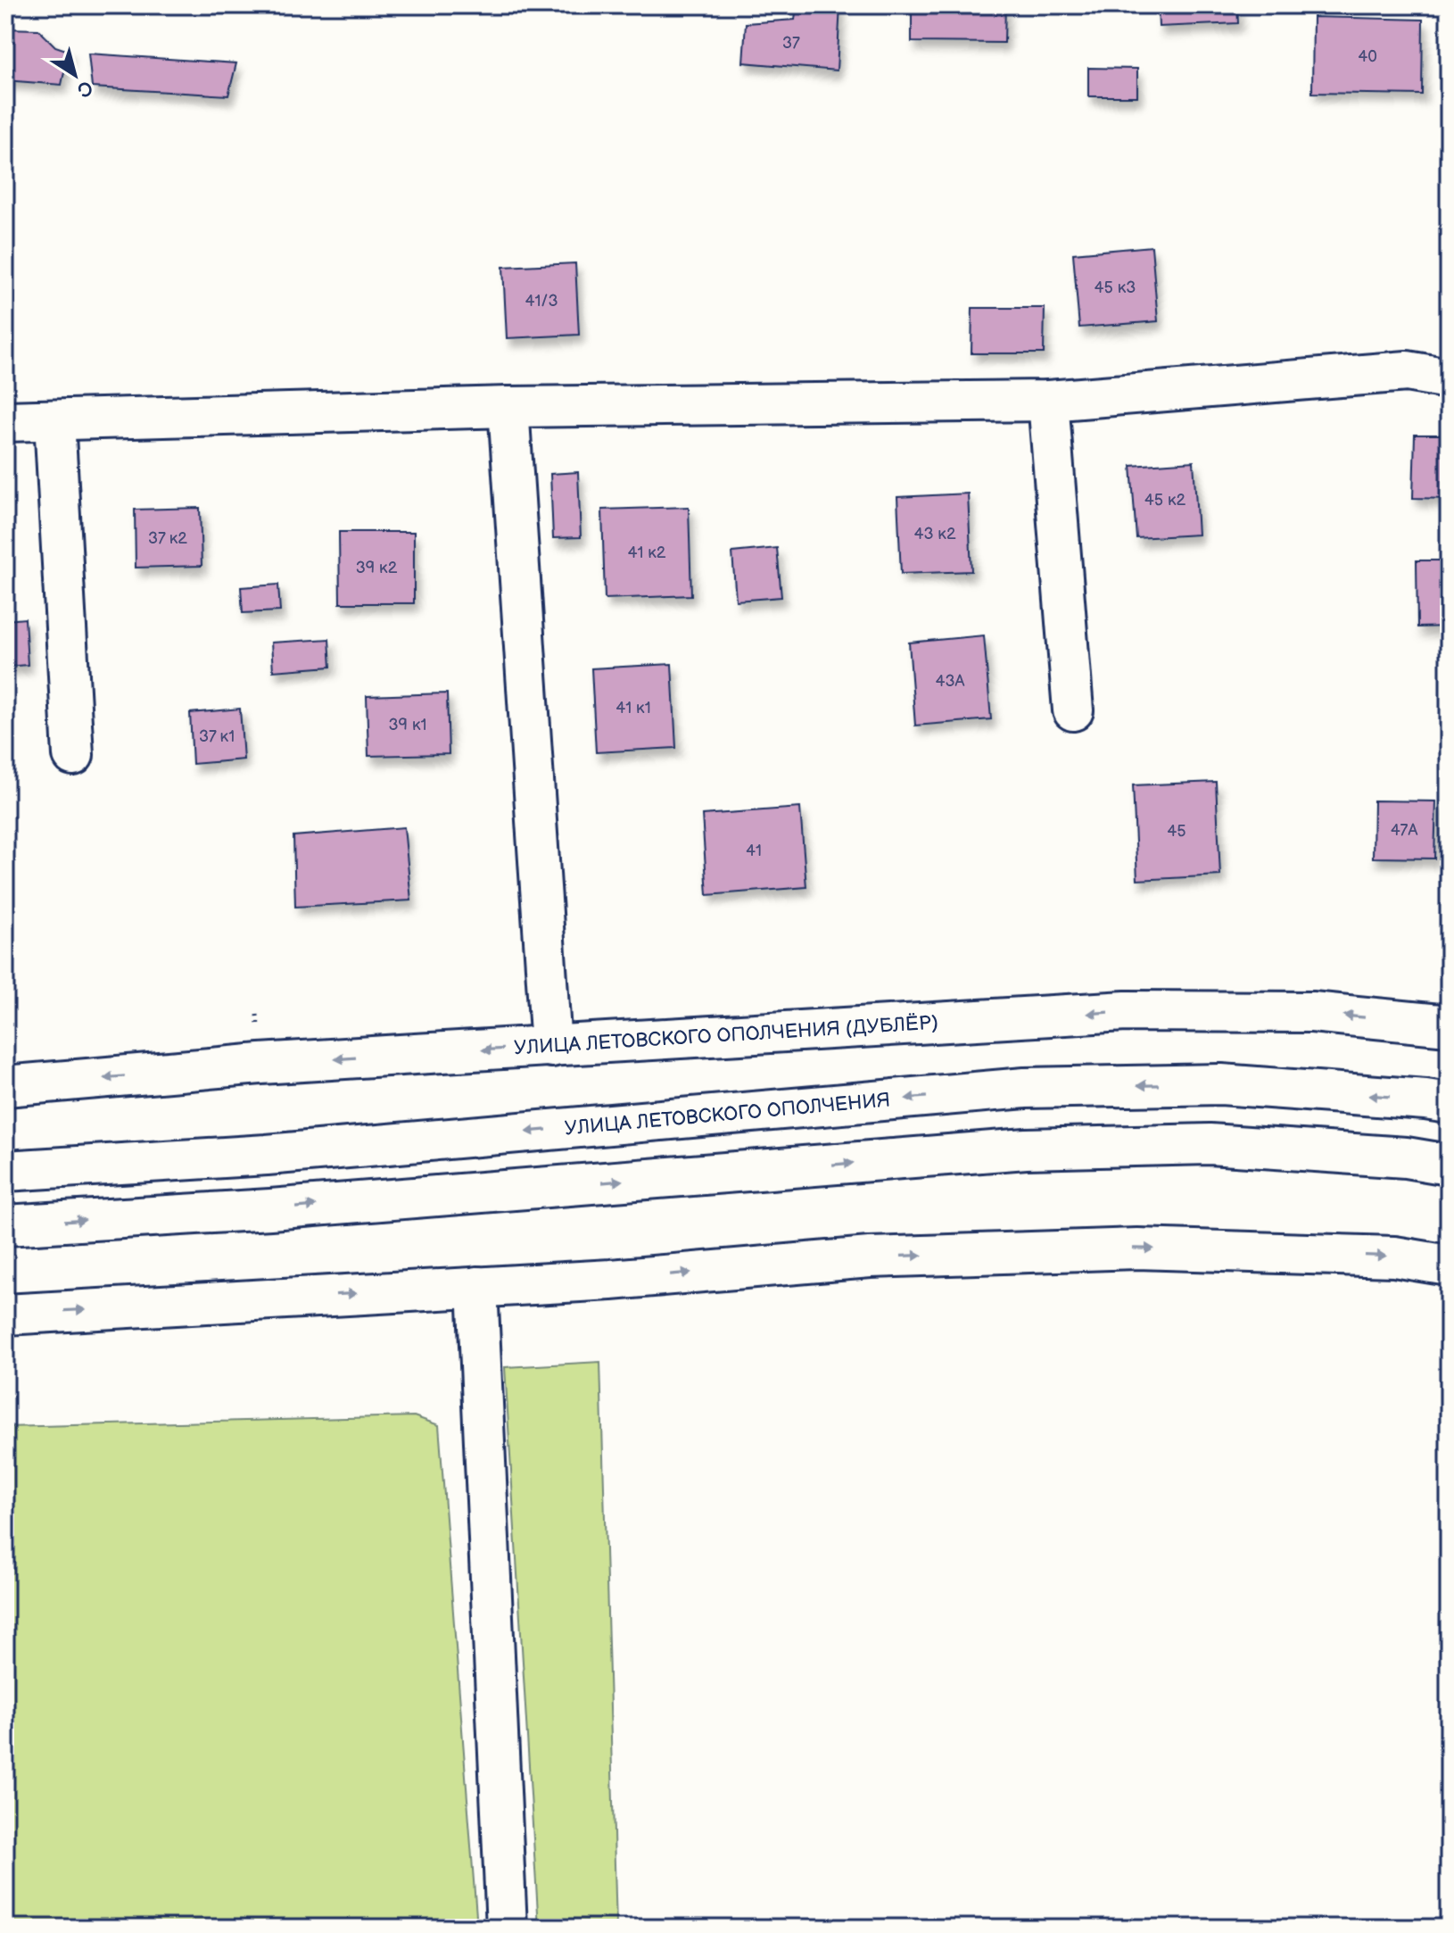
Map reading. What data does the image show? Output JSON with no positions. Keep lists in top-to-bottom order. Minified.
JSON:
{"streets":{"street":["УЛИЦА ЛЕТОВСКОГО ОПОЛЧЕНИЯ (ДУБЛЁР)","УЛИЦА ЛЕТОВСКОГО ОПОЛЧЕНИЯ"]},"house_numbers":["37","40","45 к3","41/3","45 к2","43 к2","37 к2","41 к2","39 к2","43А","41 к1","39 к1","37 к1","47А","45","41"],"north":"bottom right"}
